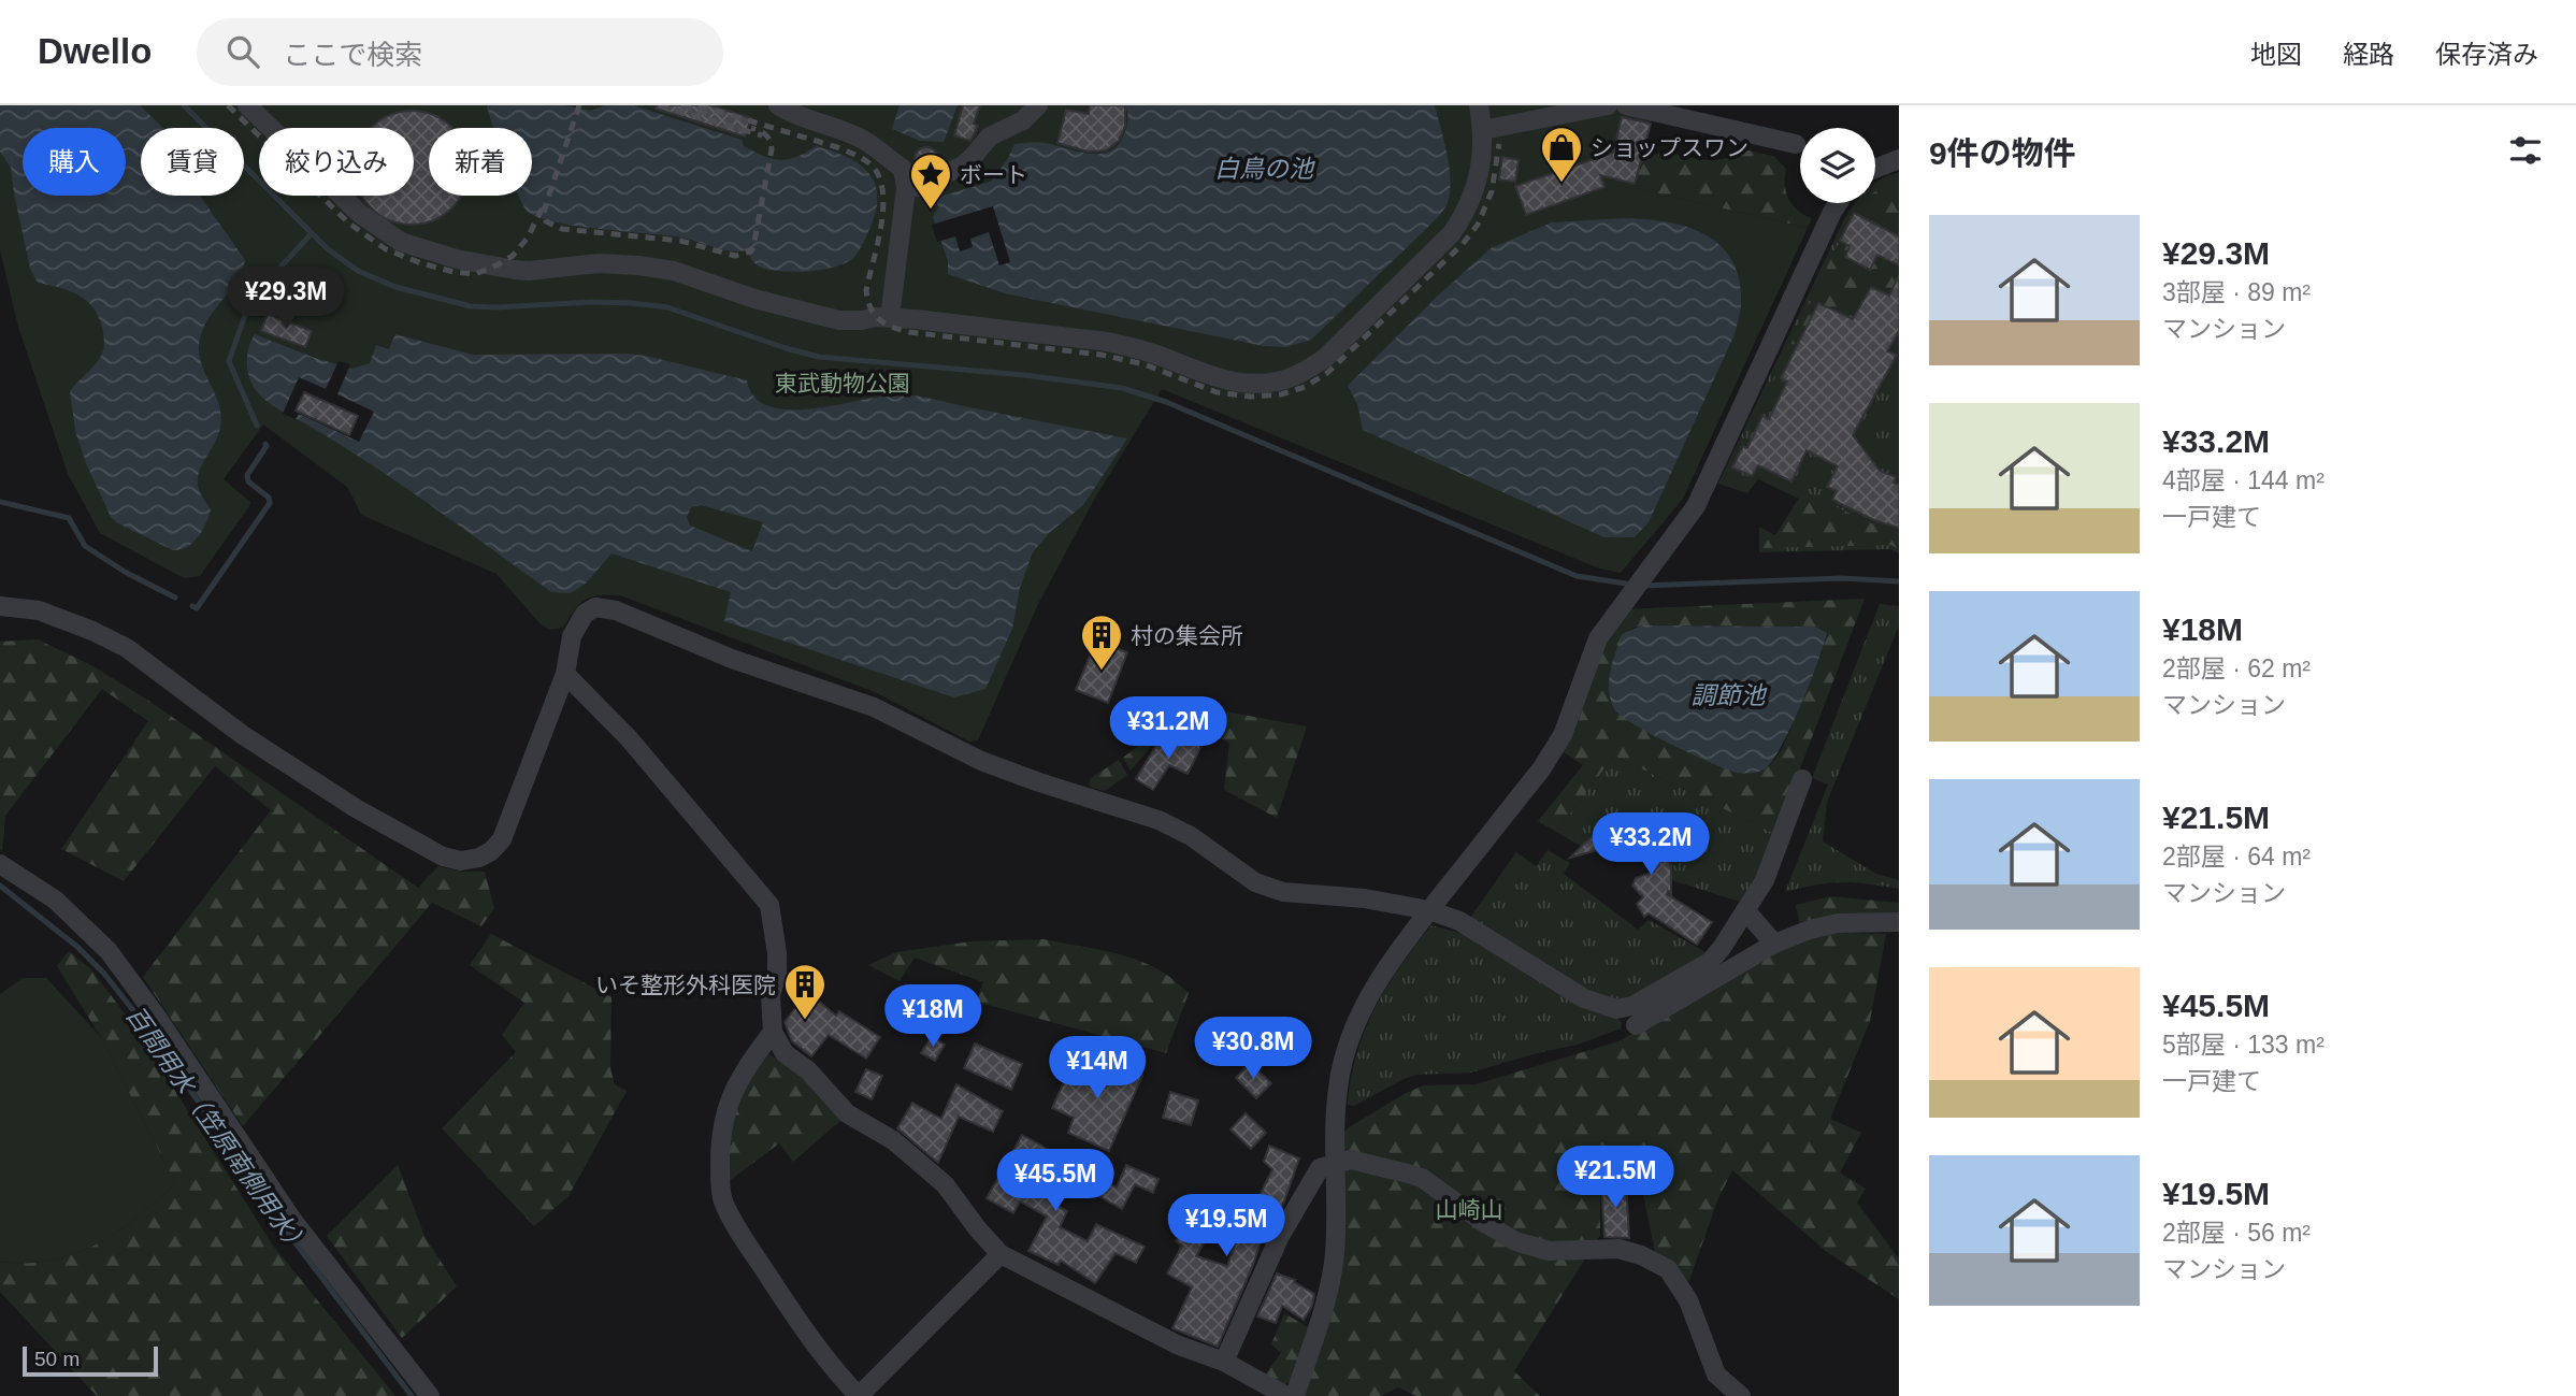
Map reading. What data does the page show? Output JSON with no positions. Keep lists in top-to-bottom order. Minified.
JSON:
{"water":["白鳥の池","調節池","百間用水（笠原南側用水）"],"parks":["東武動物公園","山崎山"],"places":{"shop":["ショップスワン"],"place":["ボート"],"building":["村の集会所","いそ整形外科医院"]},"scale_bar":"50 m","page":{"header":"Dwello","search":"ここで検索","nav":["地図","経路","保存済み"],"heading":"9件の物件","chip":["購入","賃貸","絞り込み","新着"],"list":[{"name":"¥29.3M","note":"3部屋 · 89 m² · マンション"},{"name":"¥33.2M","note":"4部屋 · 144 m² · 一戸建て"},{"name":"¥18M","note":"2部屋 · 62 m² · マンション"},{"name":"¥21.5M","note":"2部屋 · 64 m² · マンション"},{"name":"¥45.5M","note":"5部屋 · 133 m² · 一戸建て"},{"name":"¥19.5M","note":"2部屋 · 56 m² · マンション"}],"price":["¥29.3M","¥31.2M","¥33.2M","¥18M","¥30.8M","¥14M","¥21.5M","¥45.5M","¥19.5M"],"scale":"50 m"}}
